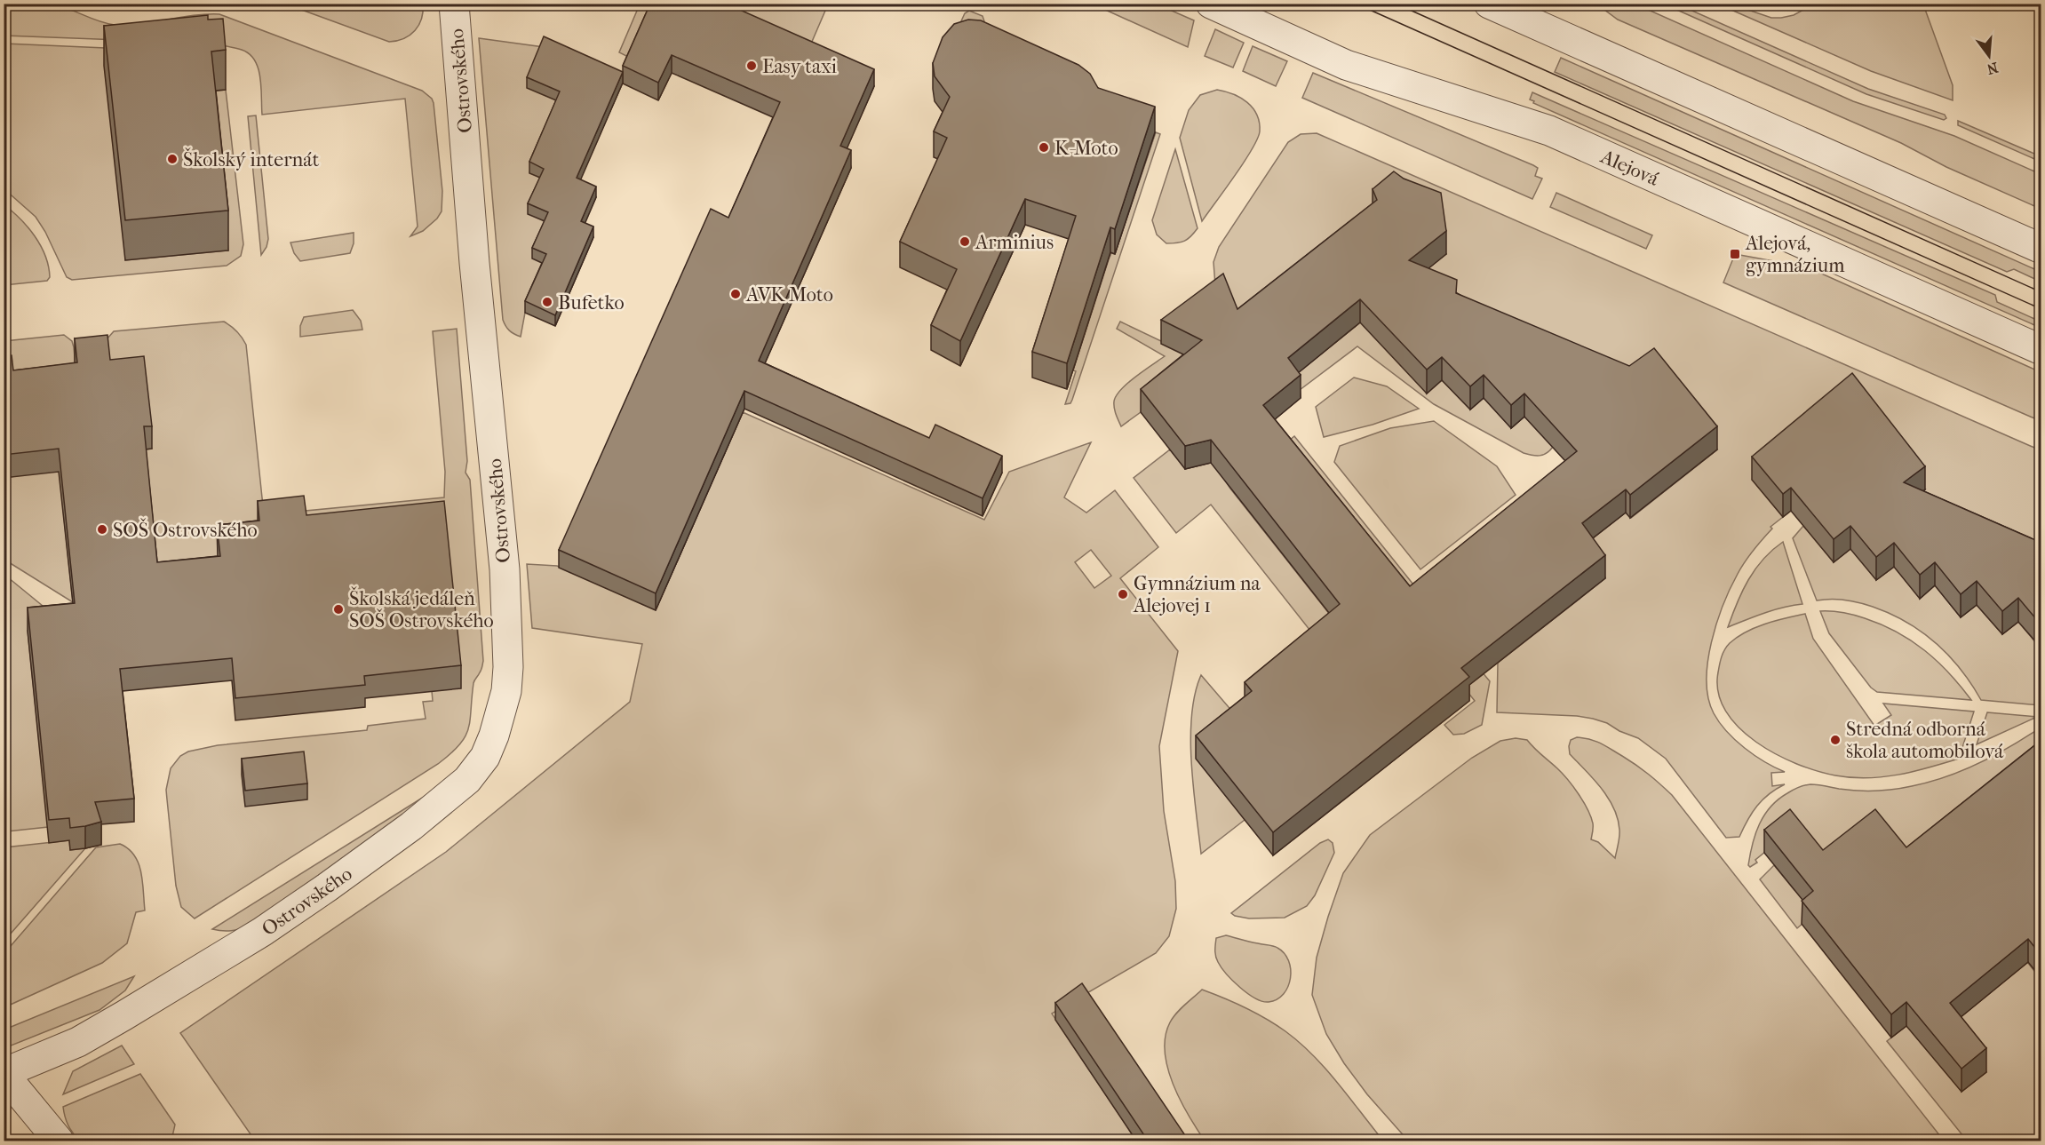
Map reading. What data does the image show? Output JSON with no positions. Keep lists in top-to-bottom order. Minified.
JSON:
{"streets":{"street":["Ostrovského","Alejová"]},"places":{"other":["Easy taxi","K-Moto","Školský internát","Arminius","AVK Moto","Bufetko","SOŠ Ostrovského","Gymnázium na Alejovej 1","Školská jedáleň SOŠ Ostrovského","Stredná odborná škola automobilová"],"transit":["Alejová, gymnázium"]},"north":"bottom"}
